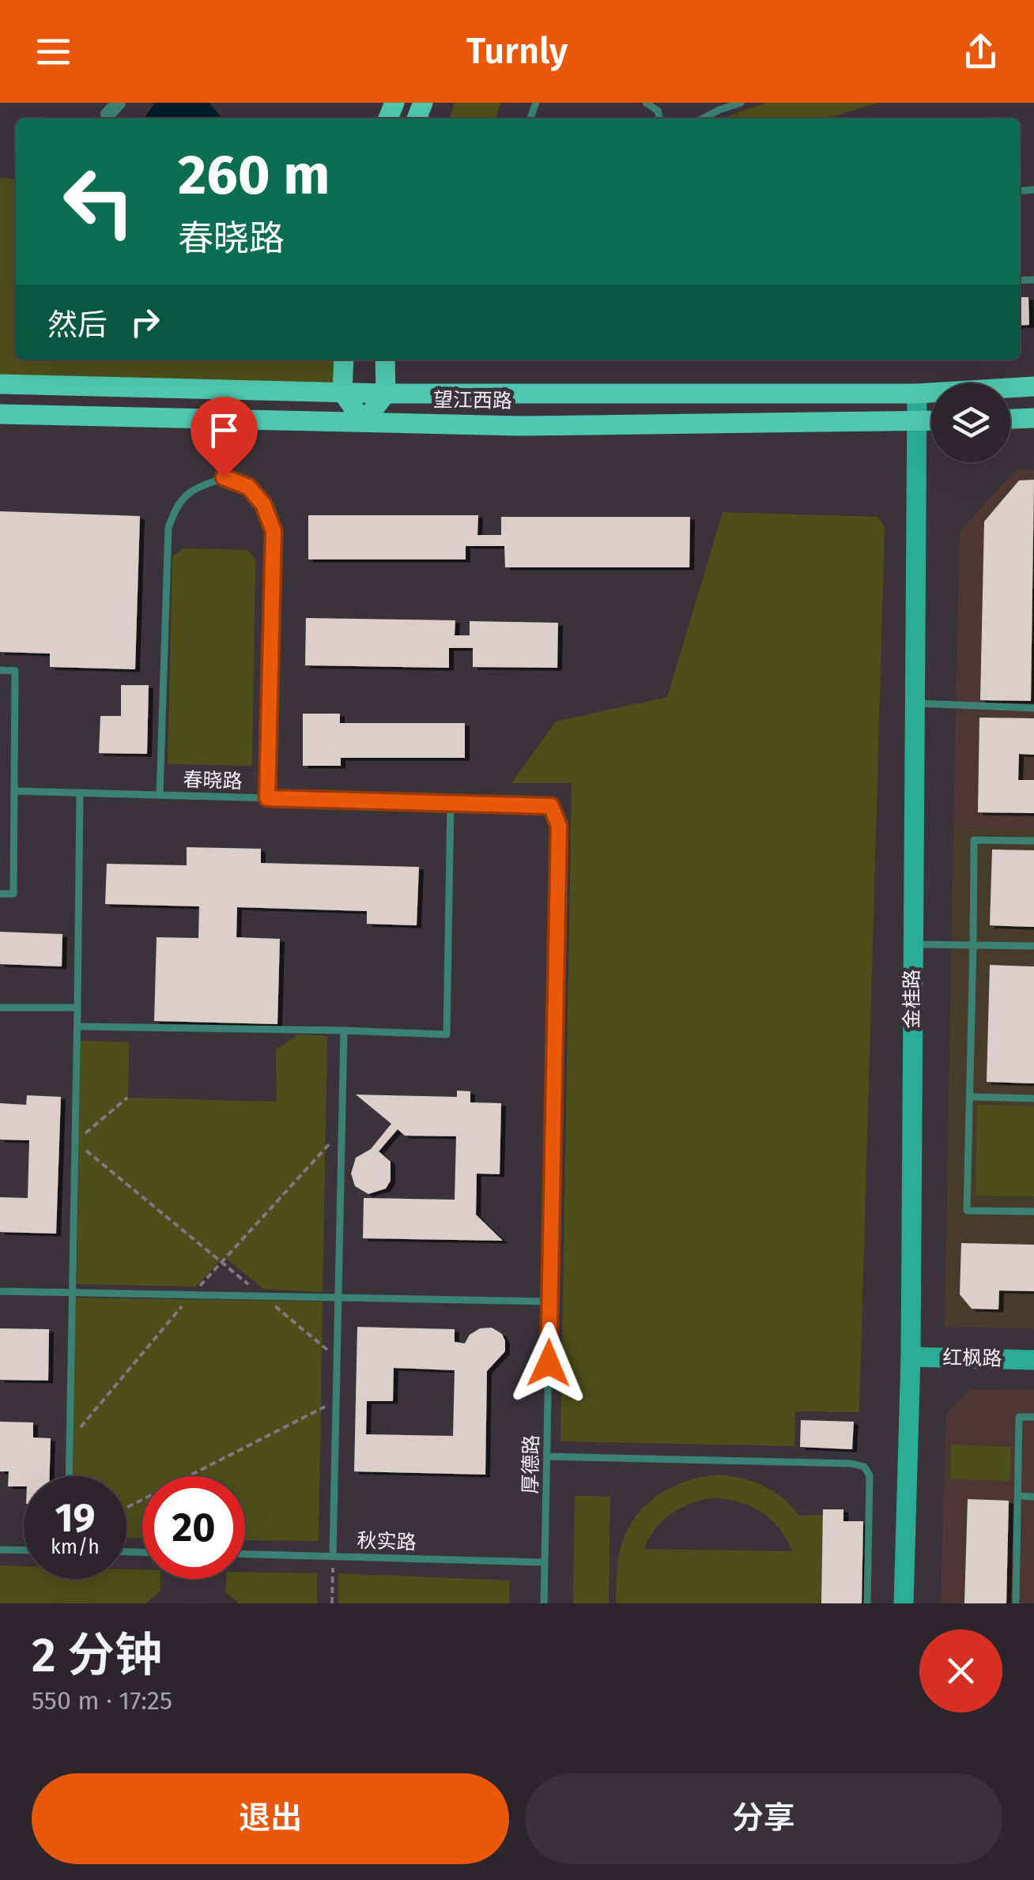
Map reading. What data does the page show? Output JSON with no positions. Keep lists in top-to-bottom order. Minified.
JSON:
{"streets":{"main road":["望江西路"],"street":["金桂路","红枫路"],"lane":["春晓路","厚德路","秋实路"]},"crossings":[["望江西路","金桂路"],["春晓路","厚德路"],["金桂路","红枫路"],["厚德路","秋实路"]],"page":{"header":"Turnly","turn":["260 m","春晓路"],"then":"然后","speed":"19 km/h","limit":"20","heading":["2 分钟","550 m · 17:25"],"buttons":["退出","分享"]}}
